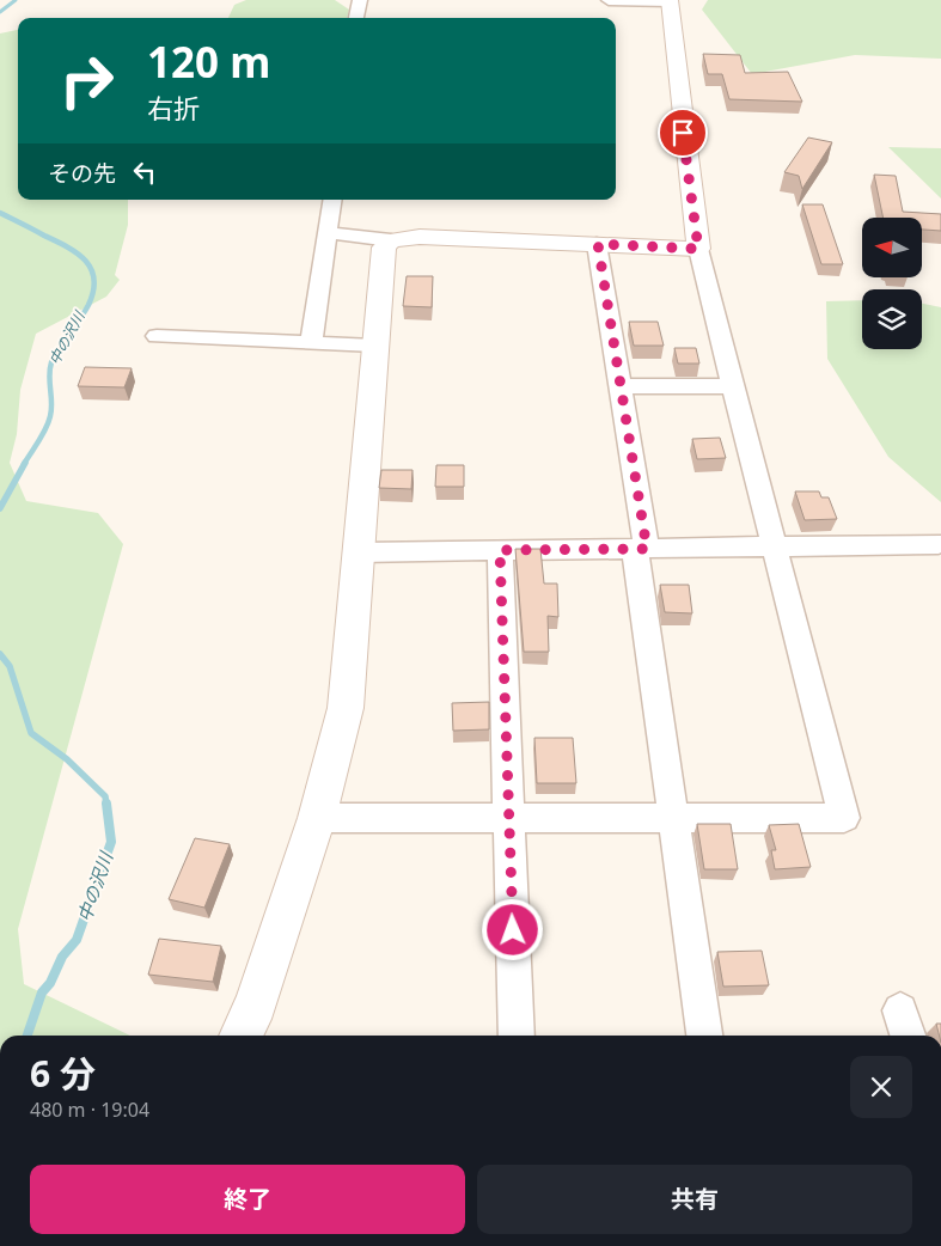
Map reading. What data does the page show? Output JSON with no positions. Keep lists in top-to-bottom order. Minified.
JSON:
{"water":["中の沢川"],"north":"left","page":{"turn":["120 m","右折"],"then":"その先","heading":["6 分","480 m · 19:04"],"buttons":["終了","共有"]}}
